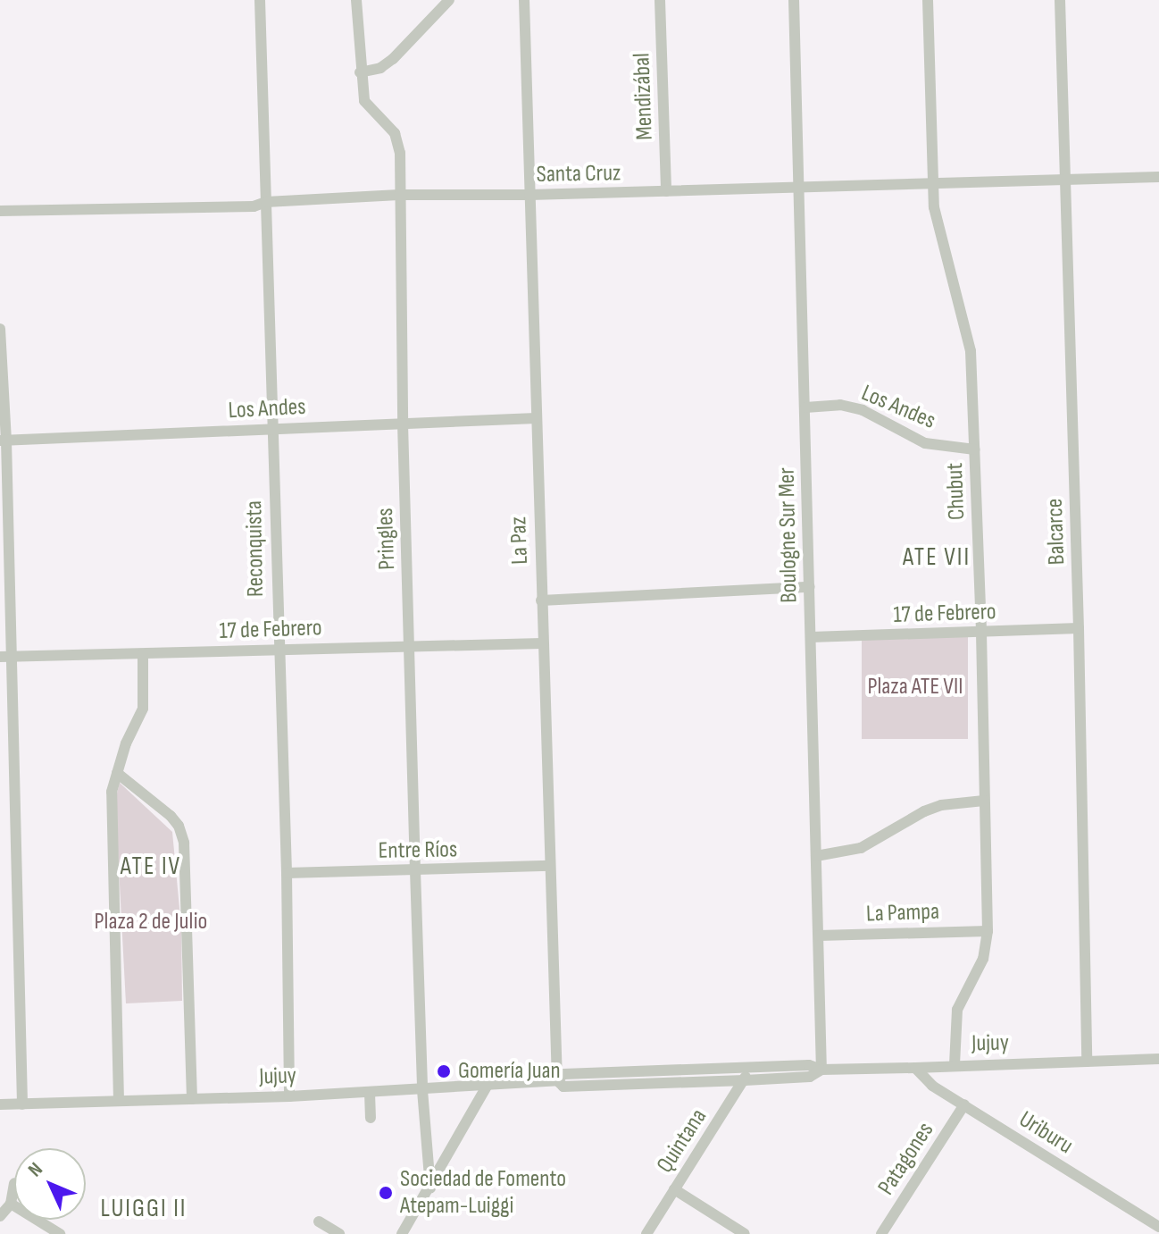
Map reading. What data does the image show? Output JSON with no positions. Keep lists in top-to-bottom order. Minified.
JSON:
{"streets":{"street":["Mendizábal","Santa Cruz","Los Andes","Chubut","Balcarce","Boulogne Sur Mer","Pringles","La Paz","Reconquista","17 de Febrero","Entre Ríos","La Pampa","Jujuy","Uriburu","Quintana","Patagones"]},"crossings":[["Mendizábal","Santa Cruz"],["Santa Cruz","Chubut"],["Santa Cruz","Balcarce"],["Santa Cruz","Boulogne Sur Mer"],["Santa Cruz","Pringles"],["Santa Cruz","La Paz"],["Santa Cruz","Reconquista"],["Los Andes","Chubut"],["Los Andes","Boulogne Sur Mer"],["Los Andes","Pringles"],["Los Andes","La Paz"],["Los Andes","Reconquista"],["Chubut","17 de Febrero"],["Chubut","La Pampa"],["Chubut","Jujuy"],["Balcarce","17 de Febrero"],["Balcarce","Jujuy"],["Boulogne Sur Mer","17 de Febrero"],["Boulogne Sur Mer","La Pampa"],["Boulogne Sur Mer","Jujuy"],["Pringles","17 de Febrero"],["Pringles","Entre Ríos"],["Pringles","Jujuy"],["La Paz","17 de Febrero"],["La Paz","Entre Ríos"],["La Paz","Jujuy"],["Reconquista","17 de Febrero"],["Reconquista","Entre Ríos"],["Reconquista","Jujuy"],["Jujuy","Uriburu"],["Uriburu","Patagones"]],"districts":["ATE VII","ATE IV","LUIGGI II"],"parks":["Plaza ATE VII","Plaza 2 de Julio"],"places":["Gomería Juan","Sociedad de Fomento Atepam-Luiggi"],"north":"top left"}
